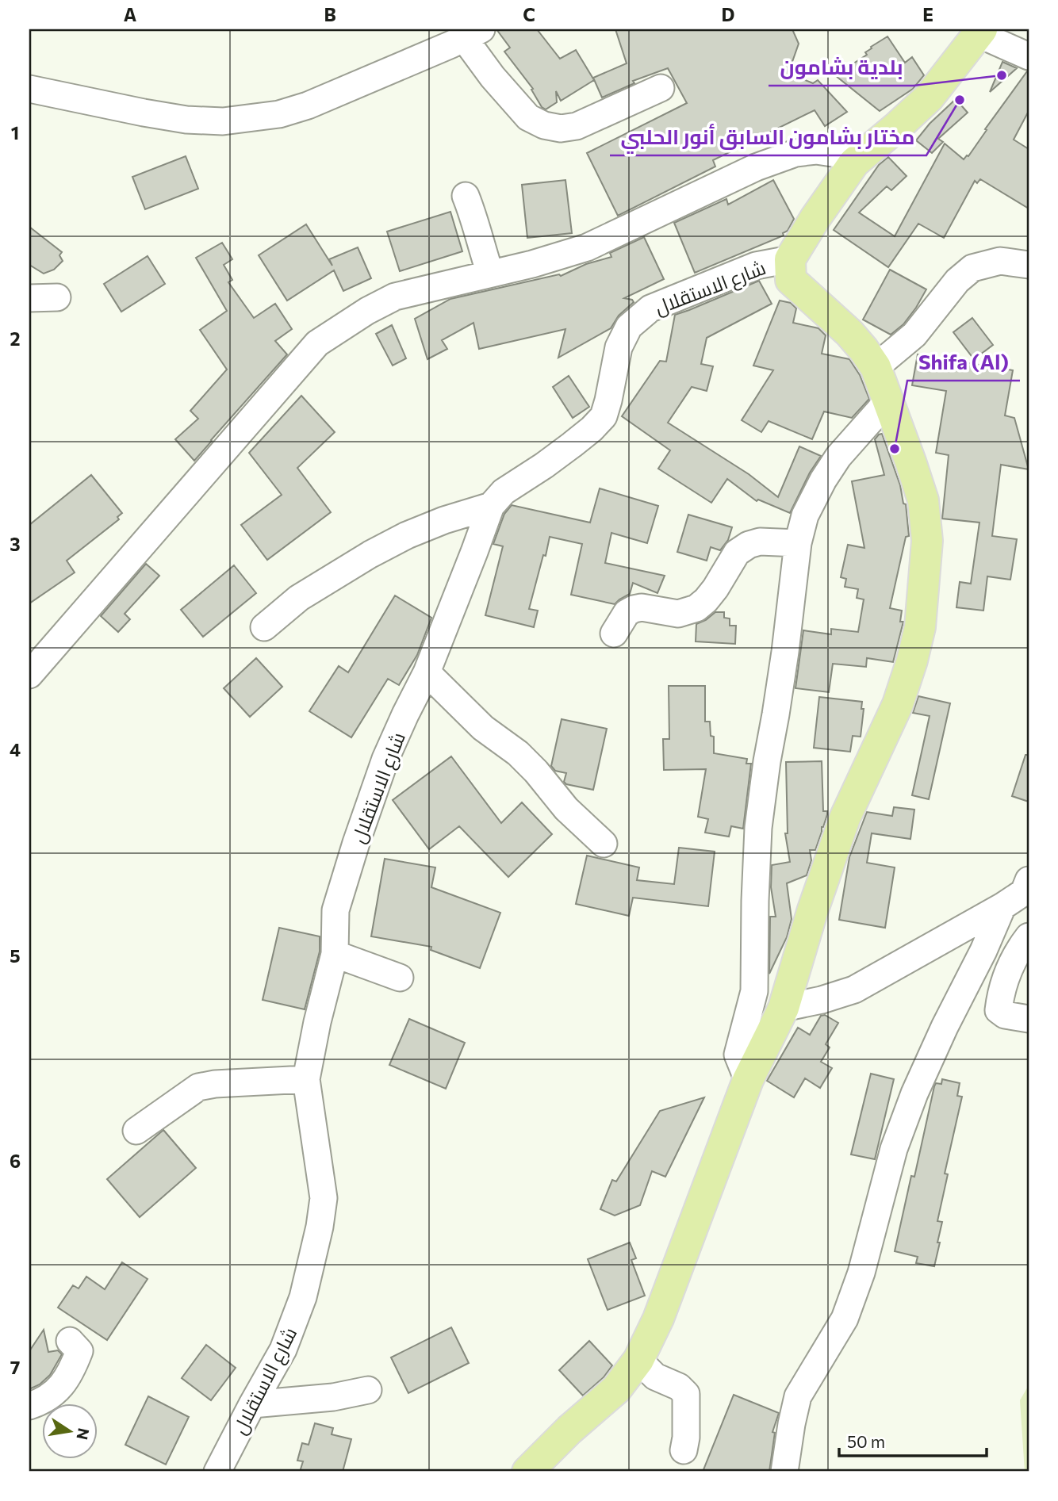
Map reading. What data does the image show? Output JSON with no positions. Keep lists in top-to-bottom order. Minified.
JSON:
{"streets":{"street":["شارع الاستقلال"]},"places":["بلدية بشامون","مختار بشامون السابق أنور الحلبي","Shifa (Al)"],"scale_bar":"50 m","north":"right","grid":{"columns":["A","B","C","D","E"],"rows":["1","2","3","4","5","6","7"]}}
